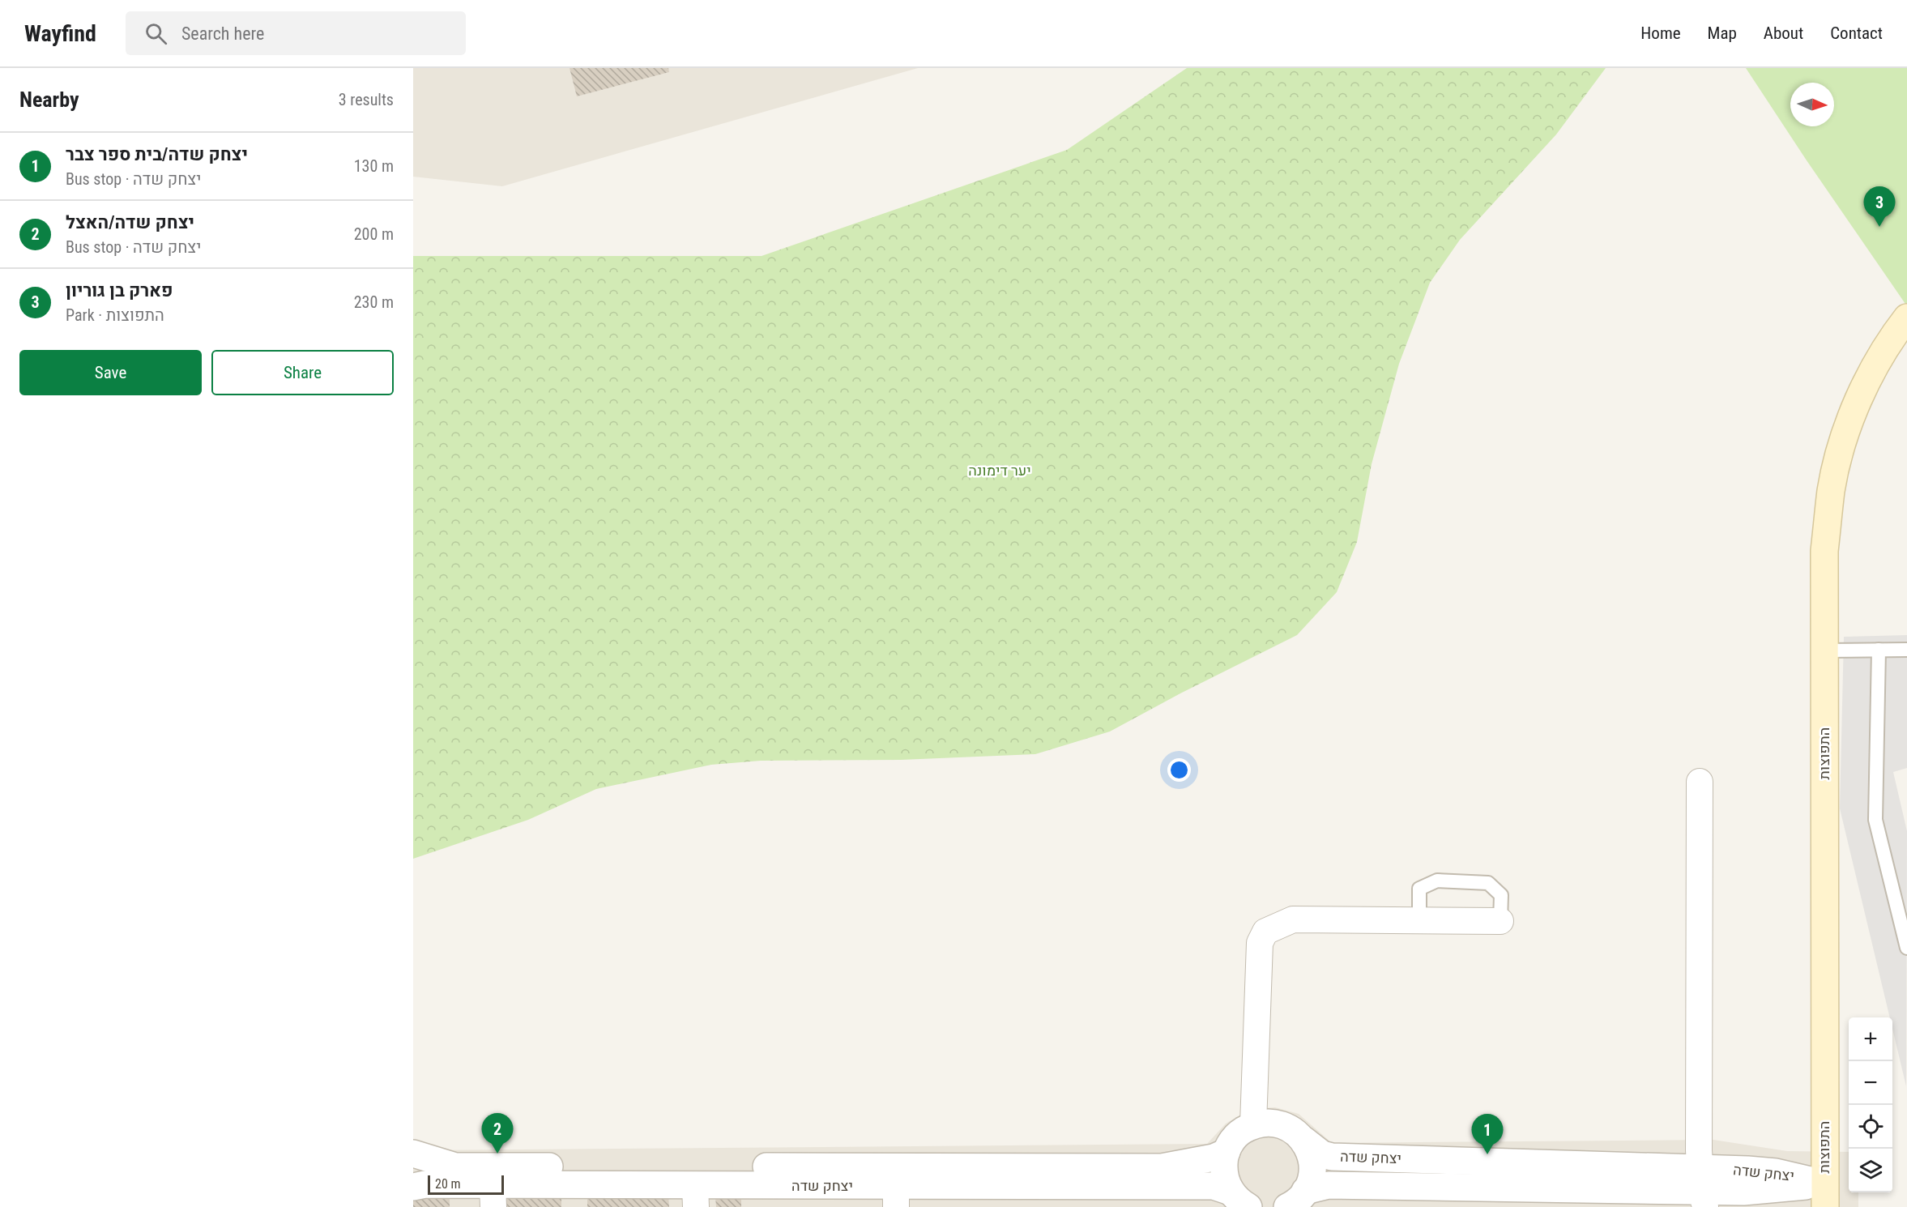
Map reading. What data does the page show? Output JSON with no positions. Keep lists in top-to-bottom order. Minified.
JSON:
{"streets":{"main road":["התפוצות"],"street":["יצחק שדה"]},"crossings":[["התפוצות","יצחק שדה"]],"parks":["יער דימונה"],"scale_bar":"20 m","north":"right","page":{"header":"Wayfind","search":"Search here","nav":["Home","Map","About","Contact"],"heading":["Nearby","3 results"],"list":[{"mark":"1","name":"יצחק שדה/בית ספר צבר","note":"Bus stop · יצחק שדה","value":"130 m"},{"mark":"2","name":"יצחק שדה/האצל","note":"Bus stop · יצחק שדה","value":"200 m"},{"mark":"3","name":"פארק בן גוריון","note":"Park · התפוצות","value":"230 m"}],"pins":["3","2","1"],"buttons":["Save","Share"],"map_buttons":["+","−"],"scale":"20 m"}}
